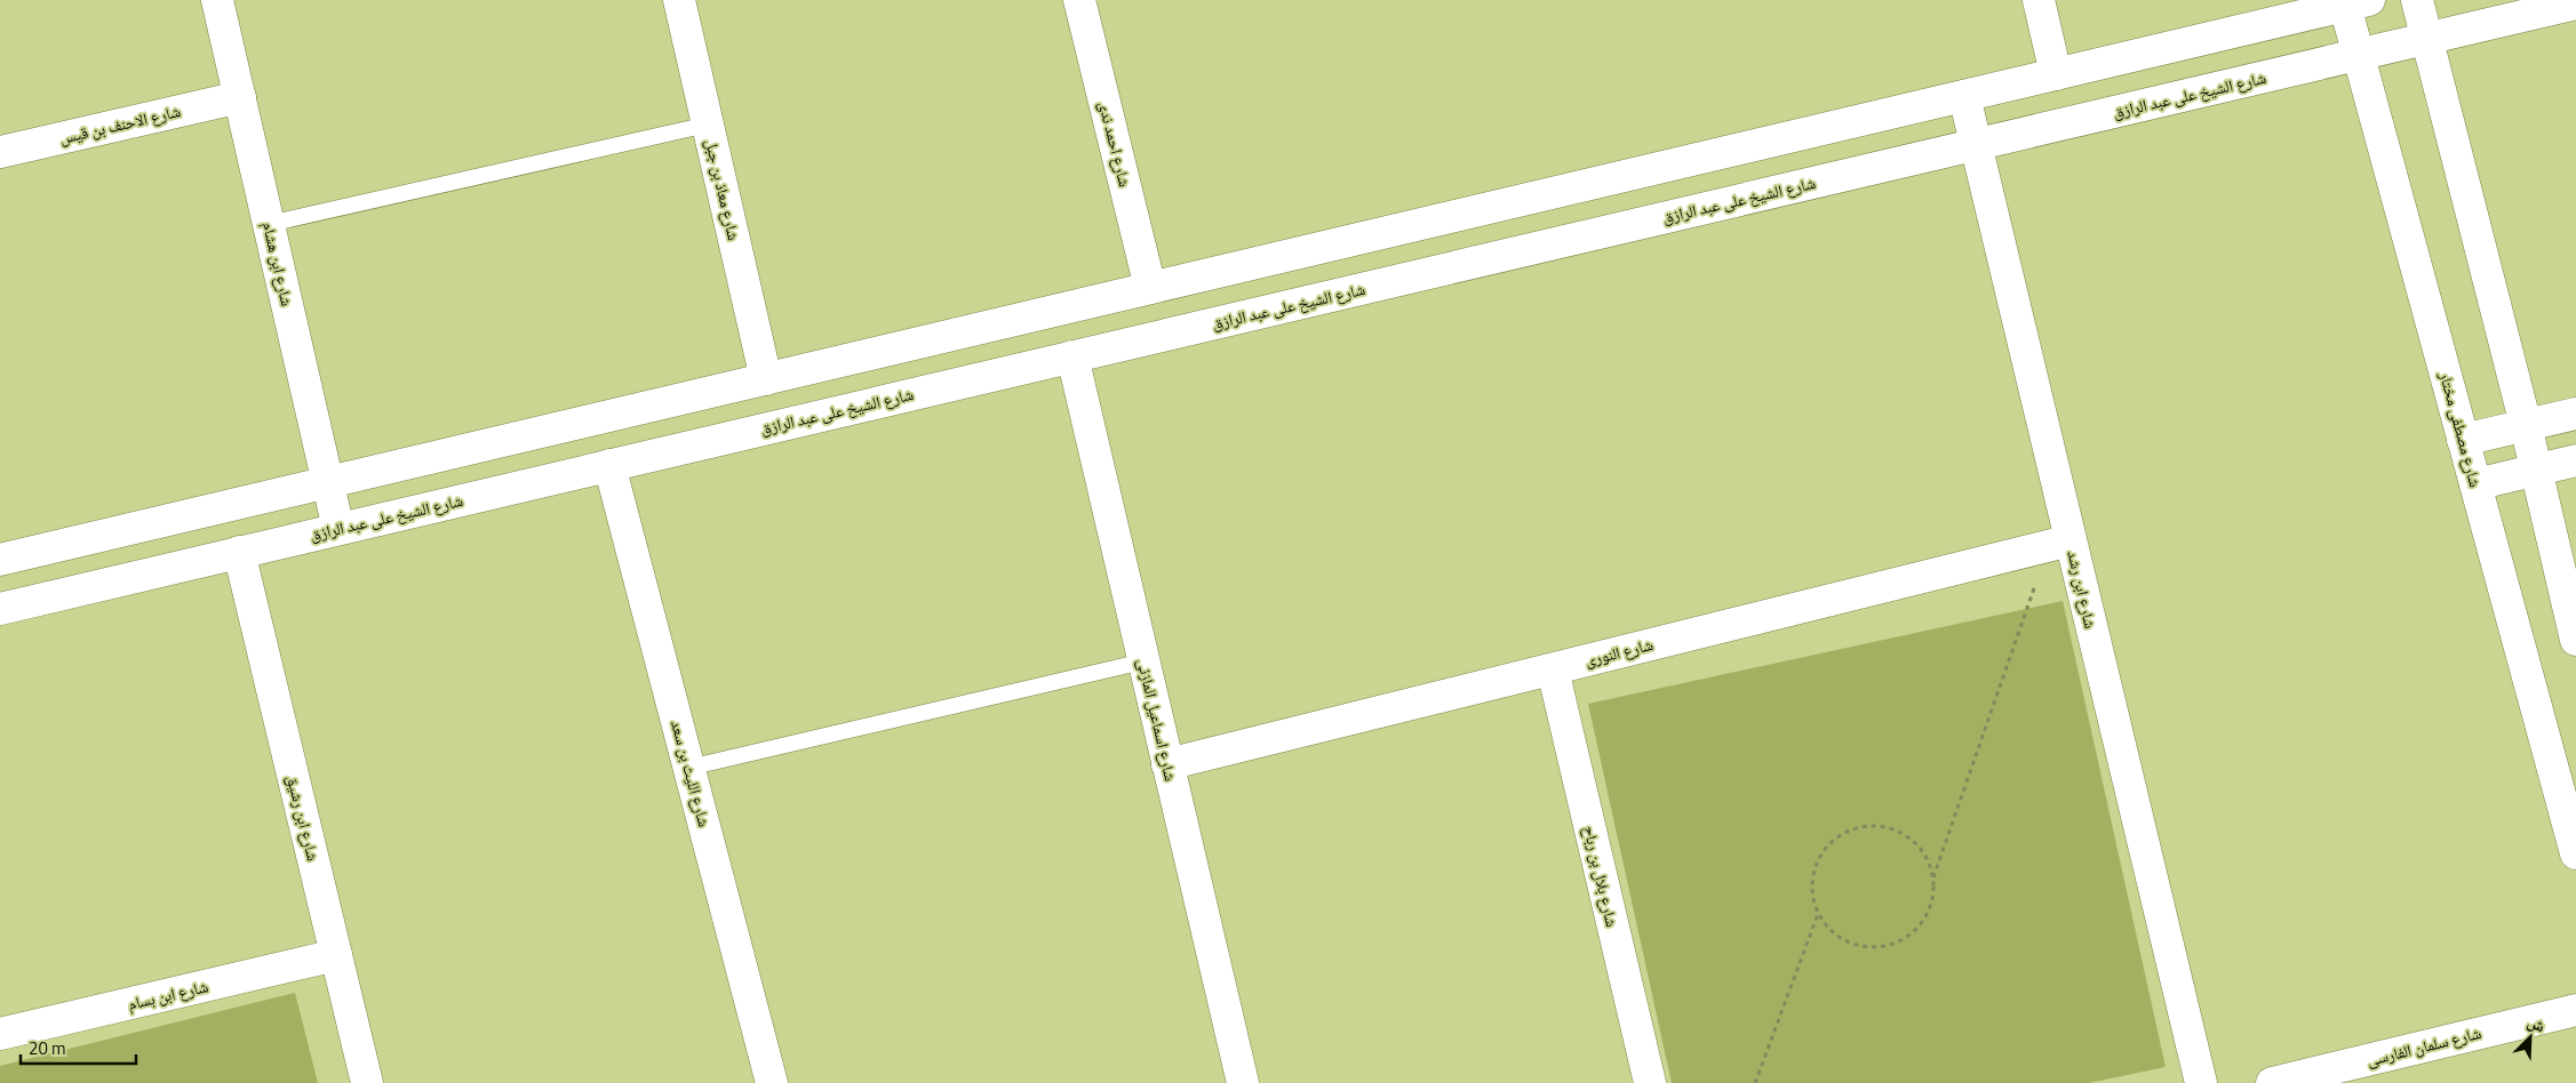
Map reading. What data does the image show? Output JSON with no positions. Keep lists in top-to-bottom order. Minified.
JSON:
{"streets":{"street":["شارع الشيخ على عبد الرازق","شارع الاحنف بن قيس","شارع احمد ندى","شارع معاذ بن جبل","شارع ابن هشام","شارع مصطفى مختار","شارع ابن رشد","شارع النورى","شارع اسماعيل المازنى","شارع الليث بن سعد","شارع ابن رشيق","شارع بلال بن رباح","شارع ابن بسام","شارع سلمان الفارسى"]},"crossings":[["شارع الشيخ على عبد الرازق","شارع ابن هشام"],["شارع الشيخ على عبد الرازق","شارع مصطفى مختار"],["شارع الشيخ على عبد الرازق","شارع ابن رشد"],["شارع الشيخ على عبد الرازق","شارع اسماعيل المازنى"],["شارع الشيخ على عبد الرازق","شارع الليث بن سعد"],["شارع الشيخ على عبد الرازق","شارع ابن رشيق"],["شارع الاحنف بن قيس","شارع ابن هشام"],["شارع ابن رشد","شارع النورى"],["شارع النورى","شارع اسماعيل المازنى"],["شارع النورى","شارع بلال بن رباح"],["شارع ابن رشيق","شارع ابن بسام"]],"scale_bar":"20 m","north":"top right"}
